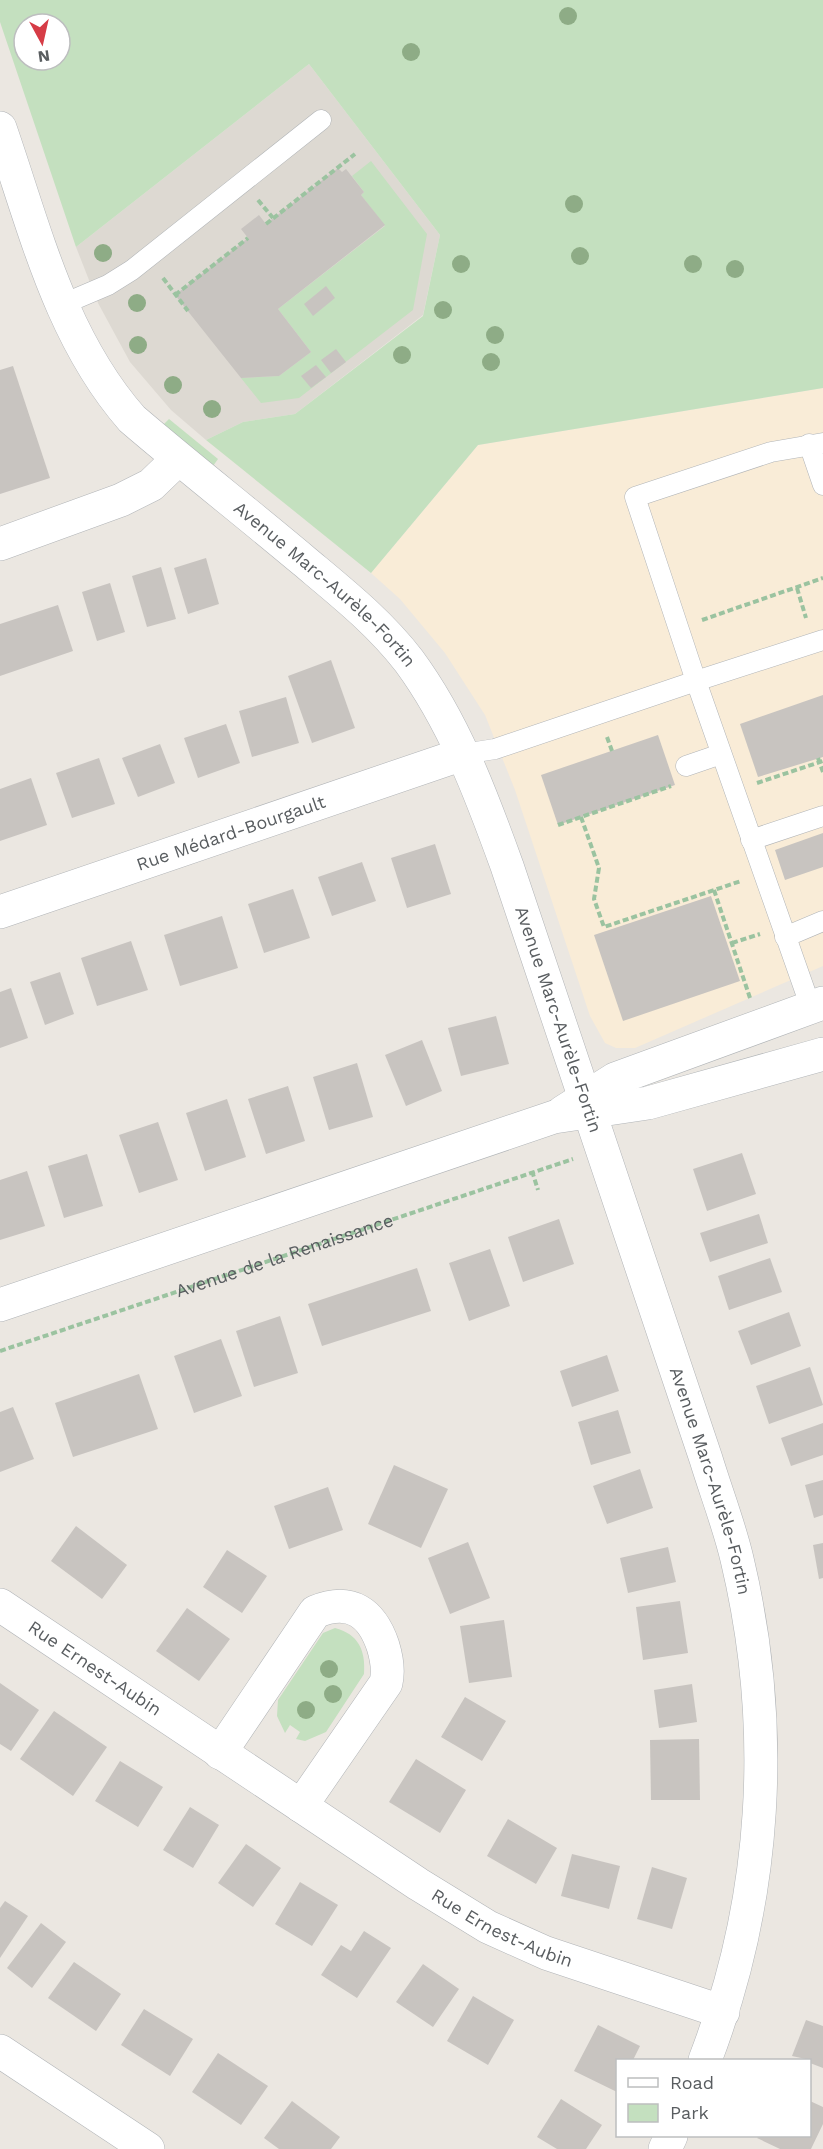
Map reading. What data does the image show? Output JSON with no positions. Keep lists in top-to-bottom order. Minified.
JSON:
{"streets":{"street":["Avenue Marc-Aurèle-Fortin","Rue Médard-Bourgault","Rue Ernest-Aubin"],"path":["Avenue de la Renaissance"]},"crossings":[["Avenue Marc-Aurèle-Fortin","Rue Médard-Bourgault"],["Avenue Marc-Aurèle-Fortin","Rue Ernest-Aubin"]],"legend":["Road","Park"],"north":"bottom"}
